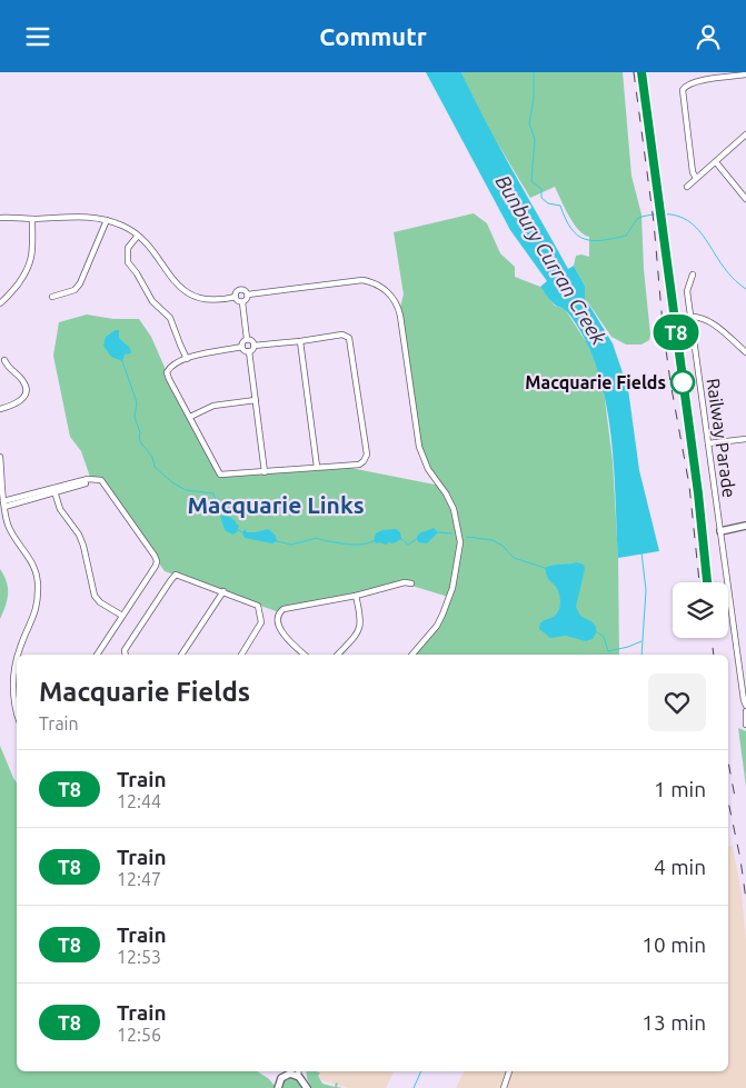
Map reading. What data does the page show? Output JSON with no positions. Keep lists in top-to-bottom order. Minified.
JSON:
{"streets":{"street":["Railway Parade"]},"districts":["Macquarie Links"],"water":["Bunbury Curran Creek"],"places":["Macquarie Fields"],"page":{"header":"Commutr","on_map":"T8","heading":["Macquarie Fields","Train"],"list":[{"mark":"T8","name":"Train","note":"12:44","value":"1 min"},{"mark":"T8","name":"Train","note":"12:47","value":"4 min"},{"mark":"T8","name":"Train","note":"12:53","value":"10 min"},{"mark":"T8","name":"Train","note":"12:56","value":"13 min"}]}}
